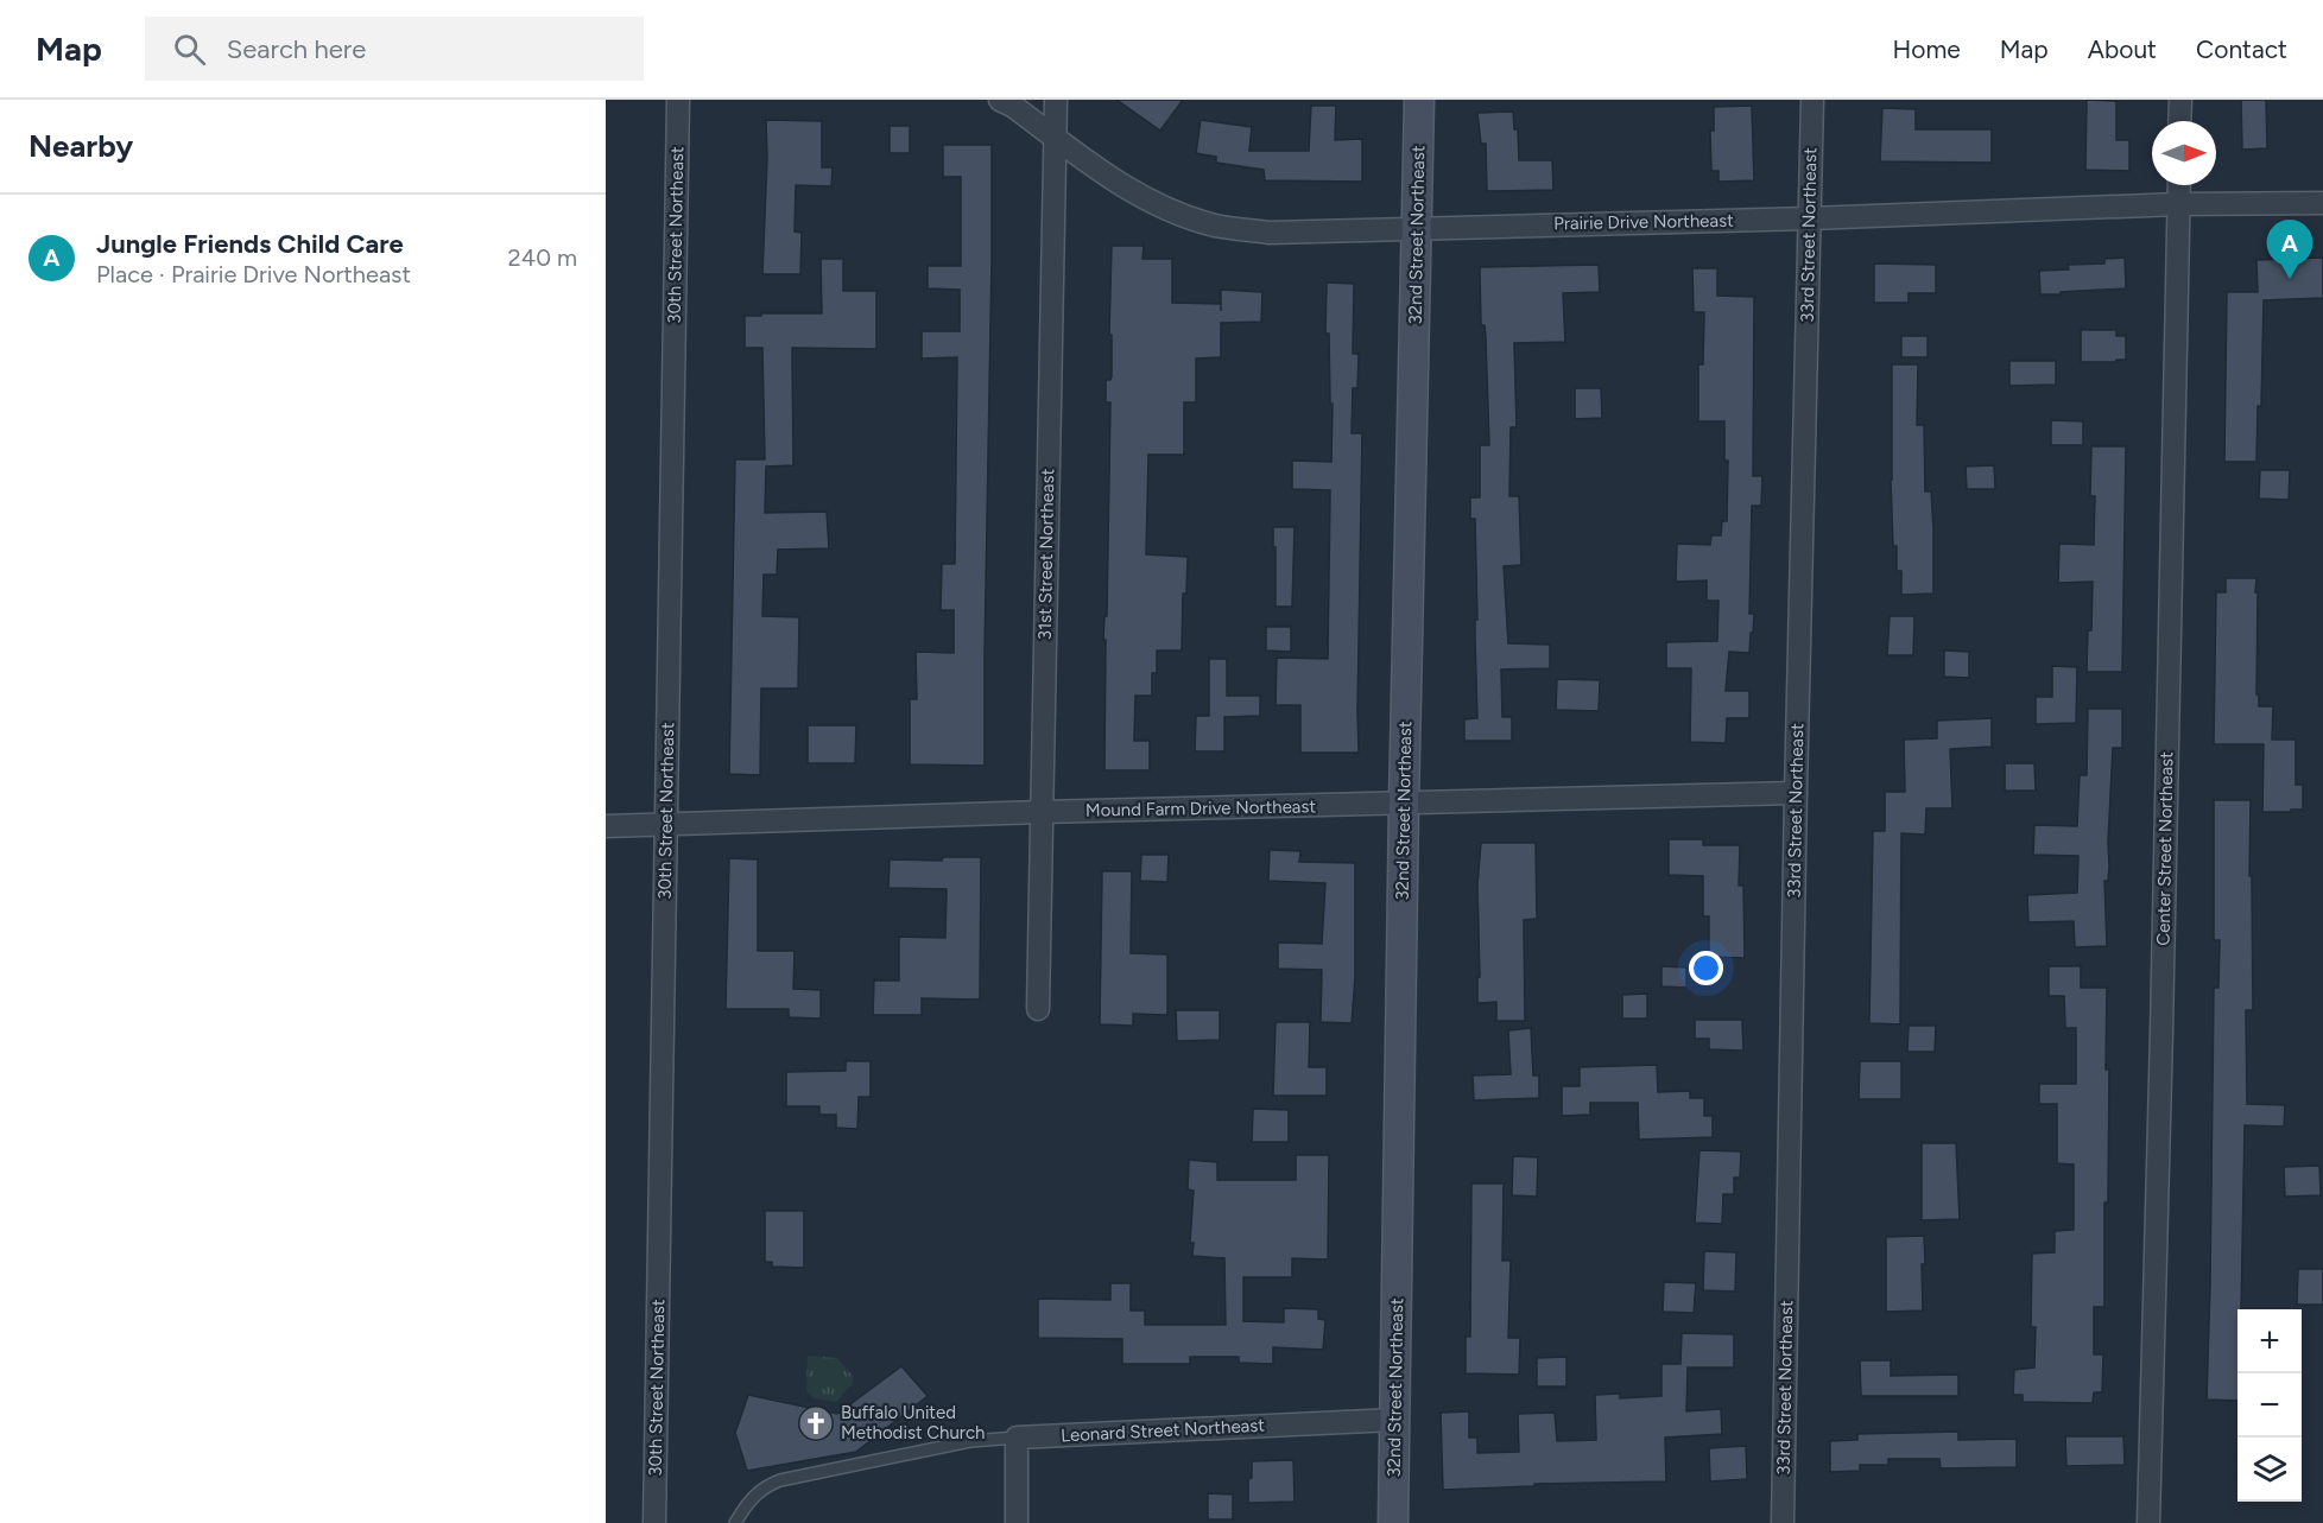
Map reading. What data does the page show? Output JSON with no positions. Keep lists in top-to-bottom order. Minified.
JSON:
{"streets":{"main road":["32nd Street Northeast"],"street":["Prairie Drive Northeast","30th Street Northeast","33rd Street Northeast","31st Street Northeast","Mound Farm Drive Northeast","Center Street Northeast","Leonard Street Northeast"]},"crossings":[["Prairie Drive Northeast","32nd Street Northeast"],["Prairie Drive Northeast","33rd Street Northeast"],["Prairie Drive Northeast","31st Street Northeast"],["Prairie Drive Northeast","Center Street Northeast"],["30th Street Northeast","Mound Farm Drive Northeast"],["32nd Street Northeast","Mound Farm Drive Northeast"],["32nd Street Northeast","Leonard Street Northeast"],["33rd Street Northeast","Mound Farm Drive Northeast"],["31st Street Northeast","Mound Farm Drive Northeast"]],"places":{"church":["Buffalo United Methodist Church"]},"north":"right","page":{"header":"Map","search":"Search here","nav":["Home","Map","About","Contact"],"heading":"Nearby","list":[{"mark":"A","name":"Jungle Friends Child Care","note":"Place · Prairie Drive Northeast","value":"240 m"}],"pins":"A","map_buttons":["+","−"]}}
